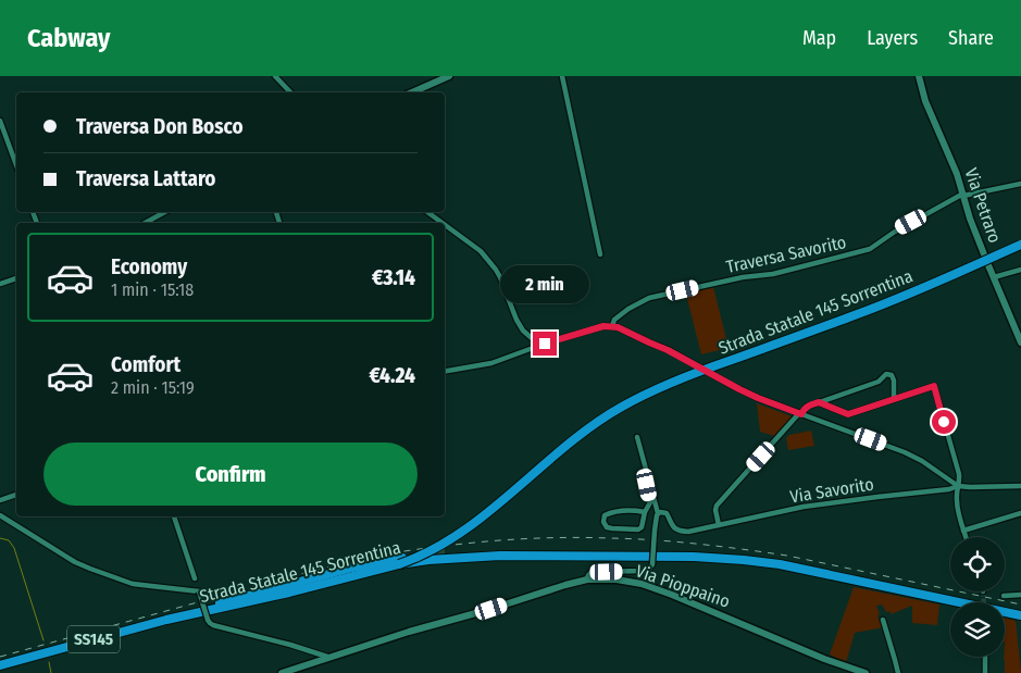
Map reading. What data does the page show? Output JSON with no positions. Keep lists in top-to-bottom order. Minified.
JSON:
{"streets":{"highway":["Strada Statale 145 Sorrentina","SS145"],"main road":["Via Petraro","Via Pioppaino"],"street":["Traversa Savorito","Via Savorito"]},"crossings":[["Via Petraro","Traversa Savorito"]],"page":{"header":"Cabway","nav":["Map","Layers","Share"],"banner":["Traversa Don Bosco","Traversa Lattaro"],"list":[{"name":"Economy","note":"1 min · 15:18","value":"€3.14"},{"name":"Comfort","note":"2 min · 15:19","value":"€4.24"}],"bubble":"2 min","buttons":"Confirm"}}
